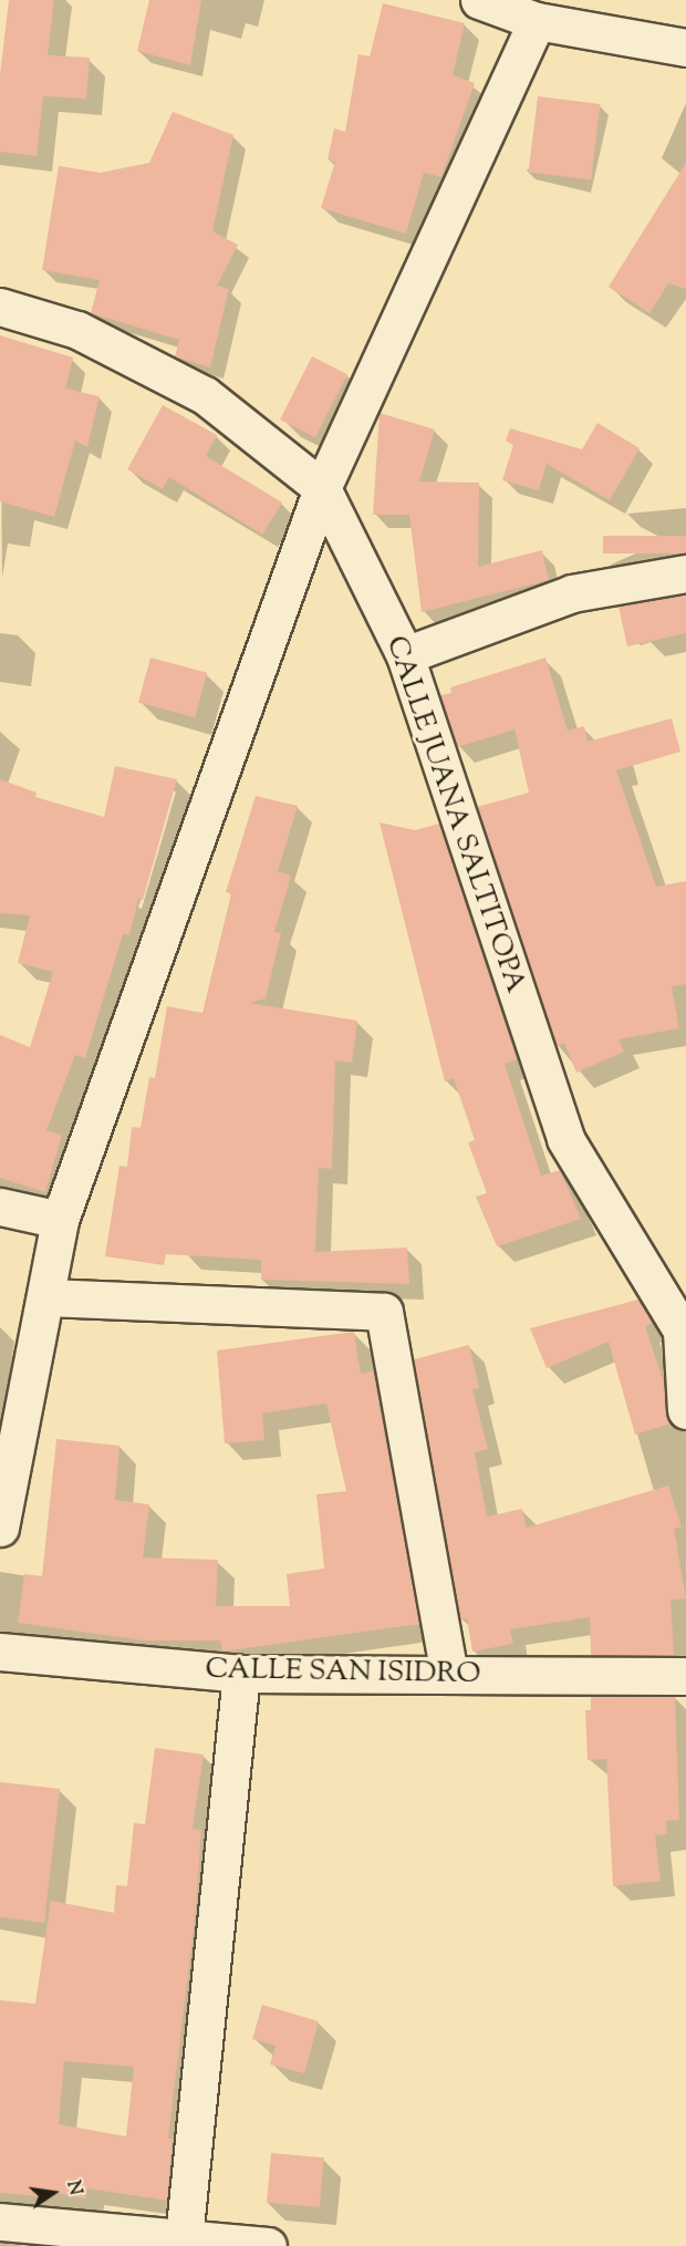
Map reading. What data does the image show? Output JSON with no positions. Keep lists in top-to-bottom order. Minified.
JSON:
{"streets":{"street":["CALLE JUANA SALTITOPA","CALLE SAN ISIDRO"]},"north":"right"}
